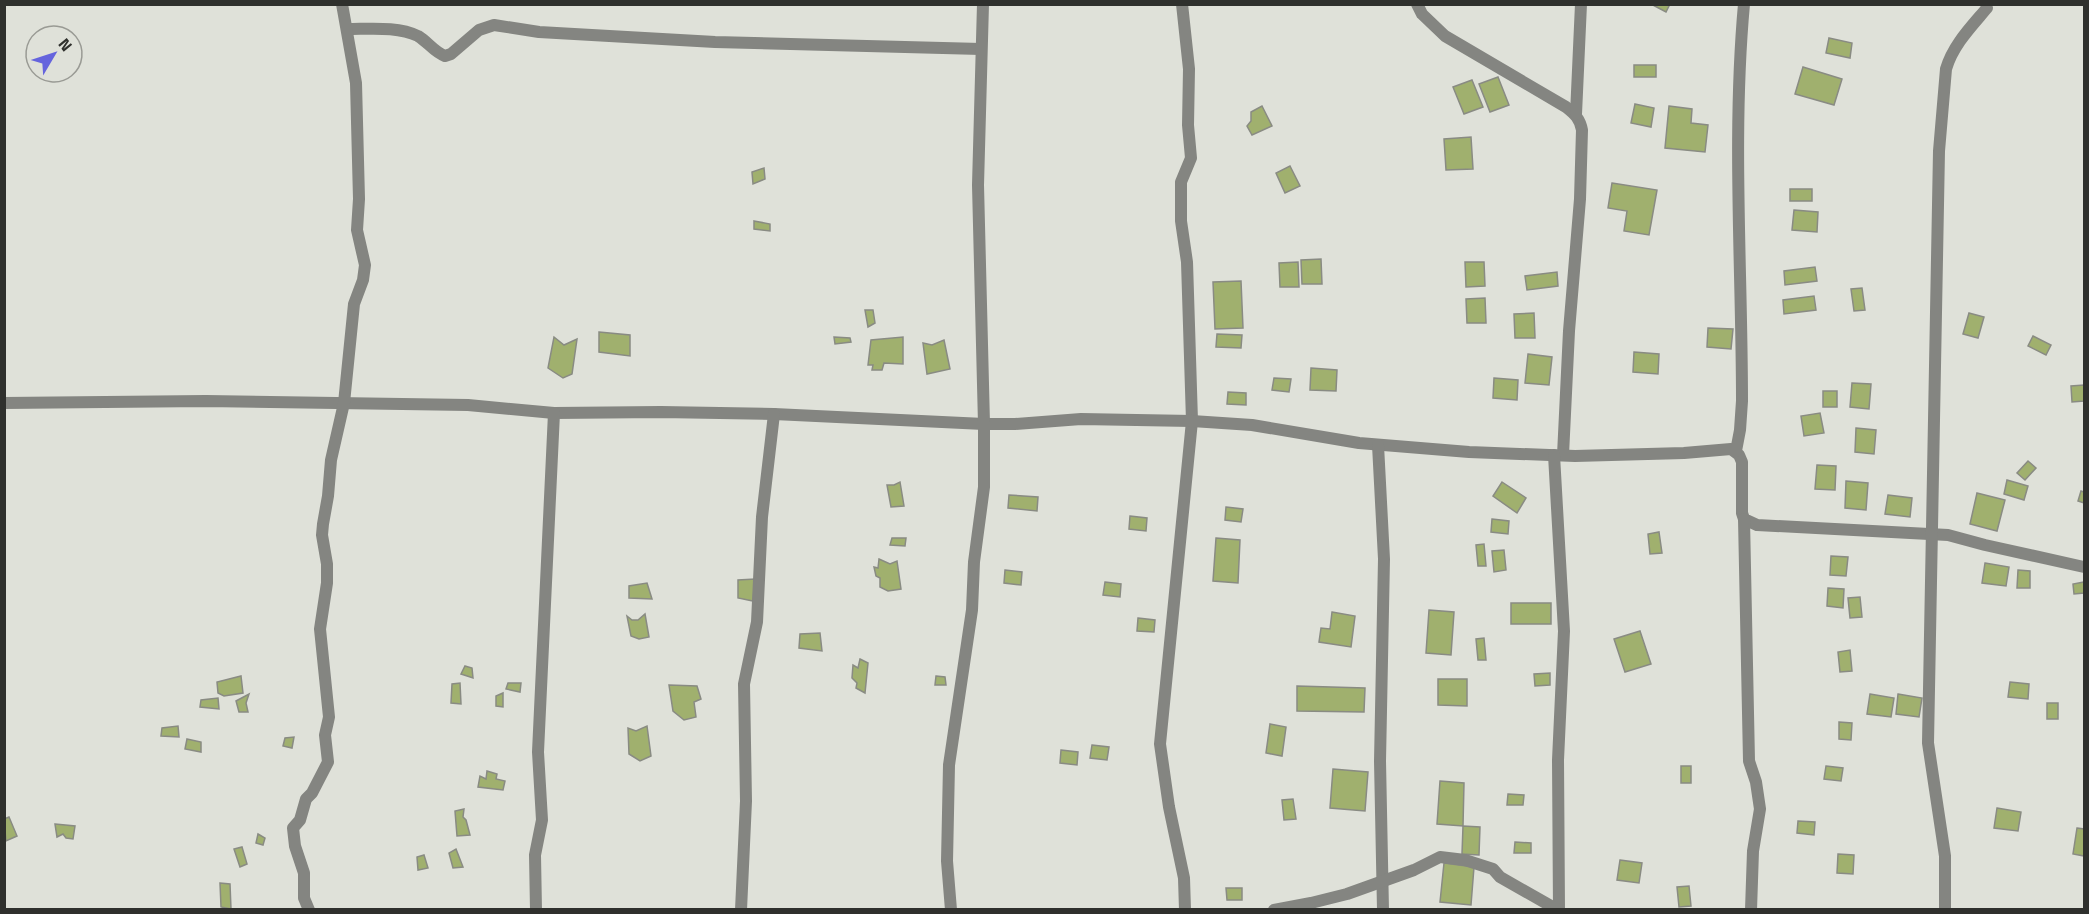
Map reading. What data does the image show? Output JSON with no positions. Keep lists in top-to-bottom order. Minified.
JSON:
{"north":"top right"}
